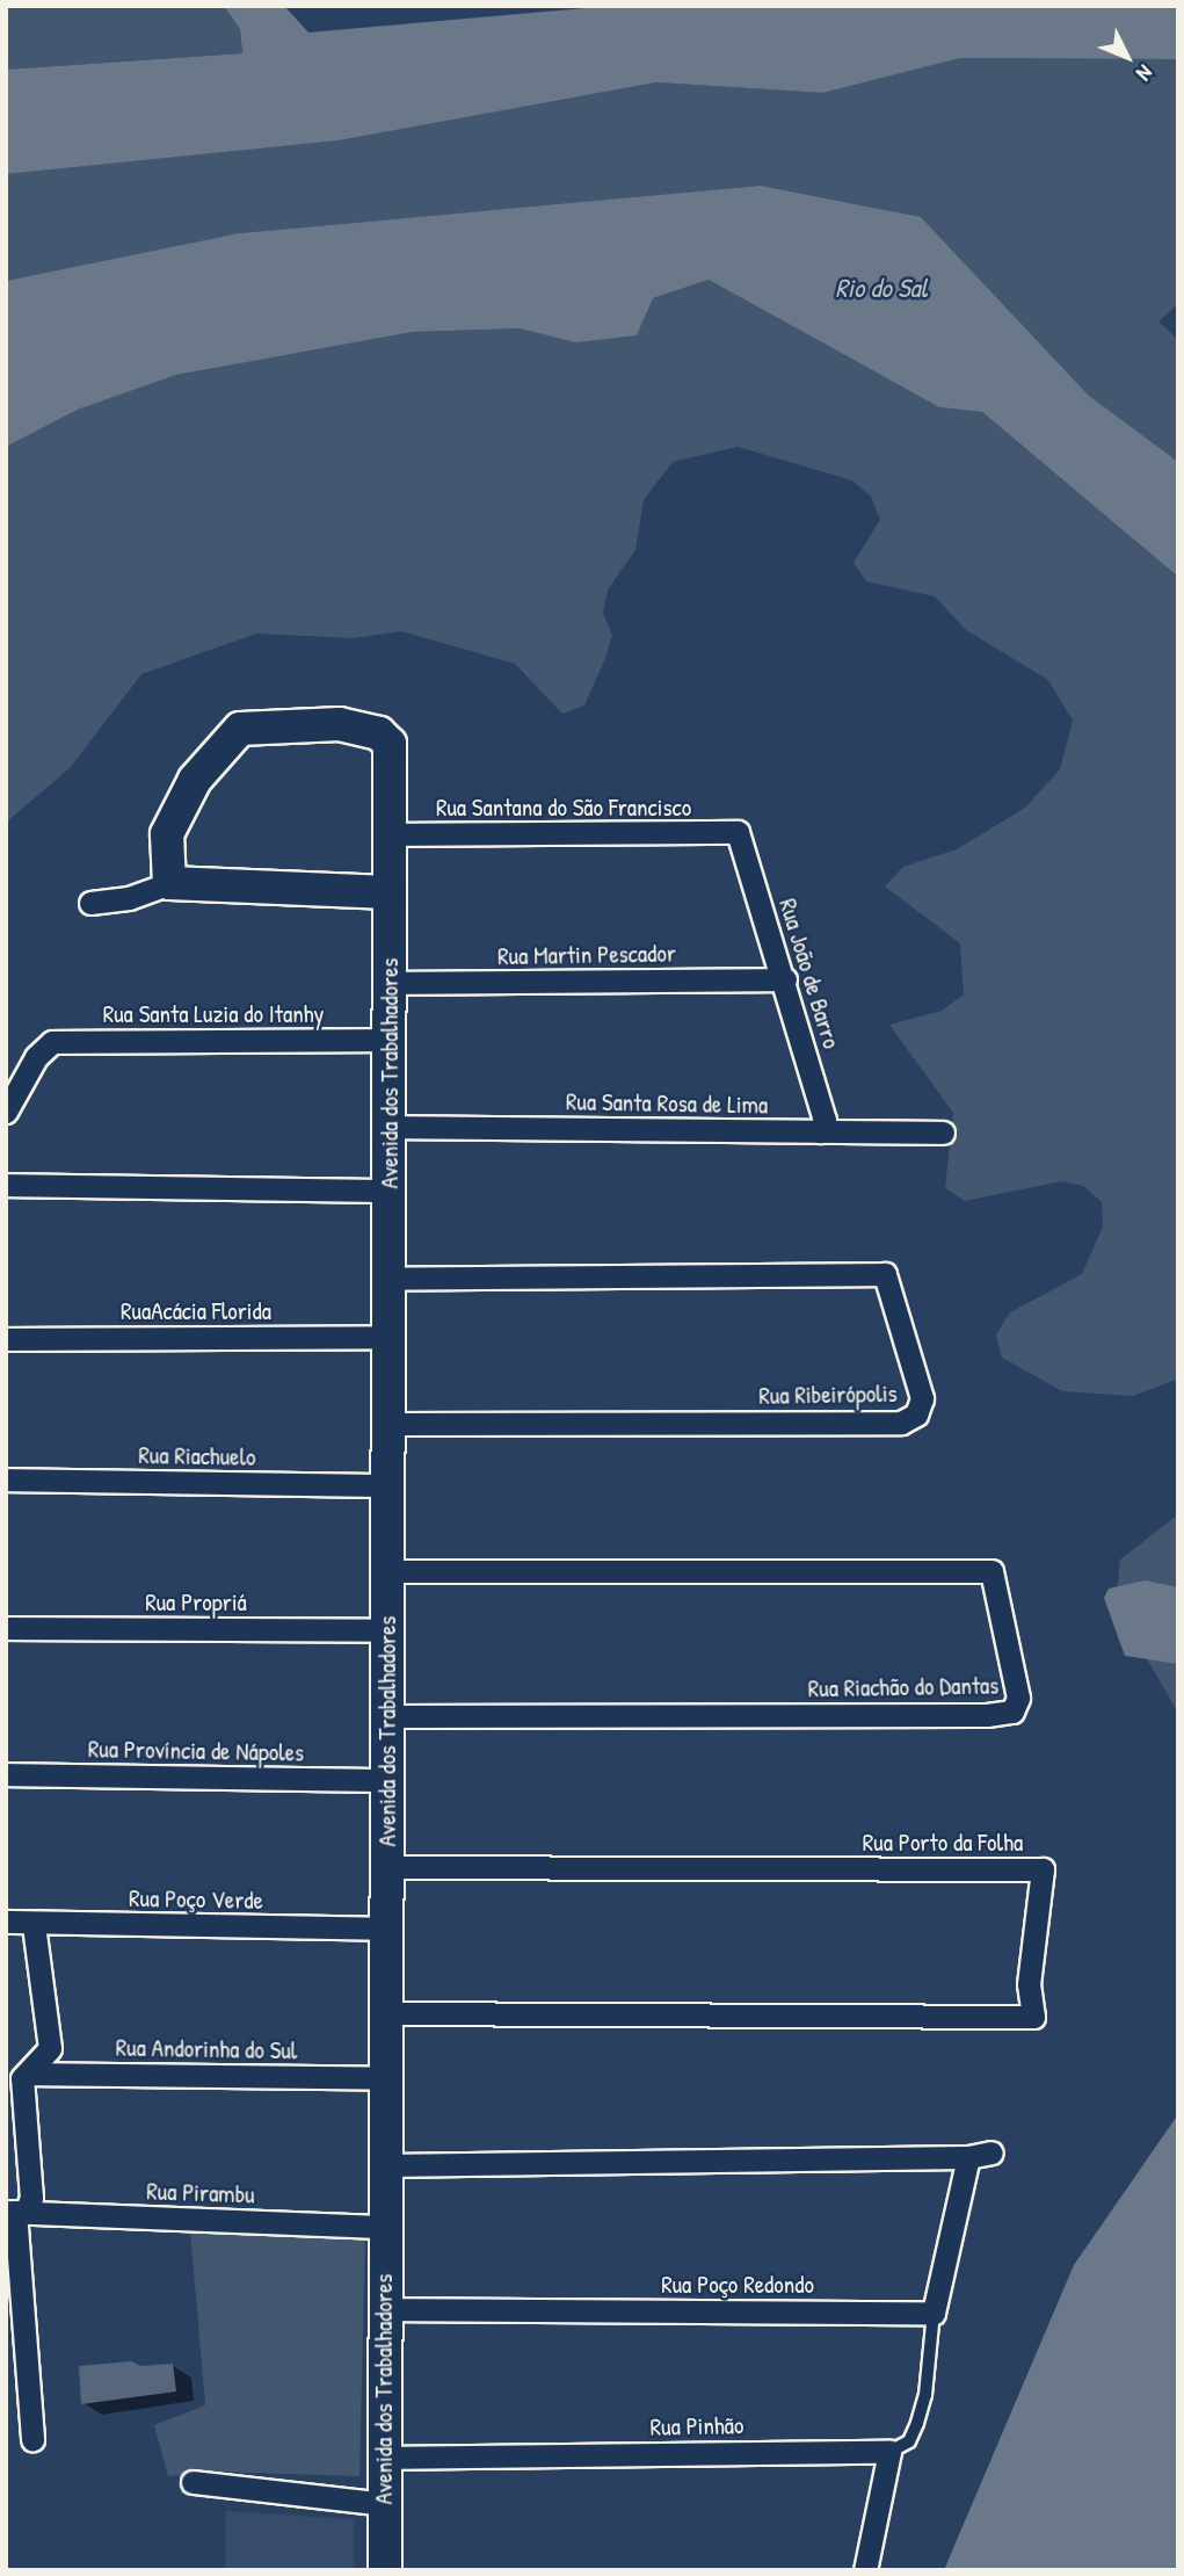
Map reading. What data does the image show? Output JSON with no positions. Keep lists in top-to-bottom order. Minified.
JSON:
{"streets":{"street":["Rua Santana do São Francisco","Rua Martin Pescador","Rua João de Barro","Rua Santa Luzia do Itanhy","Avenida dos Trabalhadores","Rua Santa Rosa de Lima","RuaAcácia Florida","Rua Ribeirópolis","Rua Riachuelo","Rua Propriá","Rua Riachão do Dantas","Rua Província de Nápoles","Rua Porto da Folha","Rua Poço Verde","Rua Andorinha do Sul","Rua Pirambu","Rua Poço Redondo","Rua Pinhão"]},"crossings":[["Rua Santana do São Francisco","Rua João de Barro"],["Rua Santana do São Francisco","Avenida dos Trabalhadores"],["Rua Martin Pescador","Rua João de Barro"],["Rua Martin Pescador","Avenida dos Trabalhadores"],["Rua João de Barro","Rua Santa Rosa de Lima"],["Rua Santa Luzia do Itanhy","Avenida dos Trabalhadores"],["Avenida dos Trabalhadores","Rua Santa Rosa de Lima"],["Avenida dos Trabalhadores","RuaAcácia Florida"],["Avenida dos Trabalhadores","Rua Ribeirópolis"],["Avenida dos Trabalhadores","Rua Riachuelo"],["Avenida dos Trabalhadores","Rua Propriá"],["Avenida dos Trabalhadores","Rua Riachão do Dantas"],["Avenida dos Trabalhadores","Rua Província de Nápoles"],["Avenida dos Trabalhadores","Rua Porto da Folha"],["Avenida dos Trabalhadores","Rua Poço Verde"],["Avenida dos Trabalhadores","Rua Andorinha do Sul"],["Avenida dos Trabalhadores","Rua Pirambu"],["Avenida dos Trabalhadores","Rua Poço Redondo"],["Avenida dos Trabalhadores","Rua Pinhão"]],"water":["Rio do Sal"],"north":"bottom right"}
